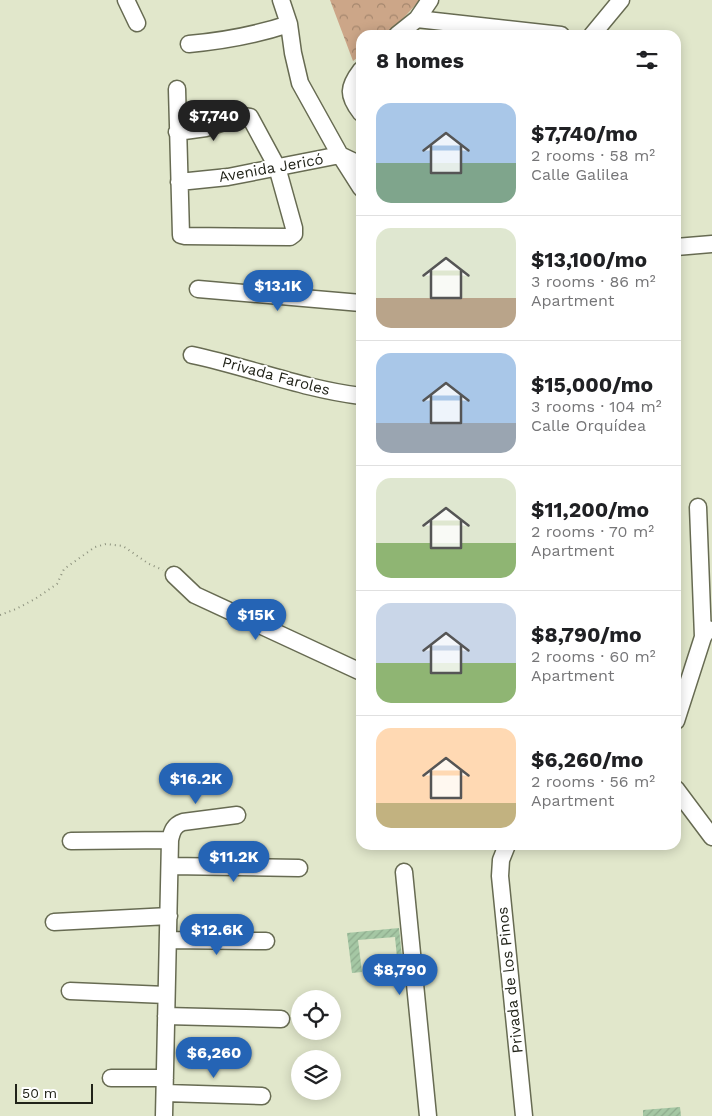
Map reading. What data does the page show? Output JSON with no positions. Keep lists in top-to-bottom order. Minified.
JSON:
{"streets":{"street":["Avenida Jericó","Privada Faroles","Privada de los Pinos"]},"scale_bar":"50 m","page":{"heading":"8 homes","list":[{"name":"$7,740/mo","note":"2 rooms · 58 m² · Calle Galilea"},{"name":"$13,100/mo","note":"3 rooms · 86 m² · Apartment"},{"name":"$15,000/mo","note":"3 rooms · 104 m² · Calle Orquídea"},{"name":"$11,200/mo","note":"2 rooms · 70 m² · Apartment"},{"name":"$8,790/mo","note":"2 rooms · 60 m² · Apartment"},{"name":"$6,260/mo","note":"2 rooms · 56 m² · Apartment"}],"price":["$7,740","$13.1K","$15K","$16.2K","$11.2K","$12.6K","$8,790","$6,260"],"scale":"50 m"}}
